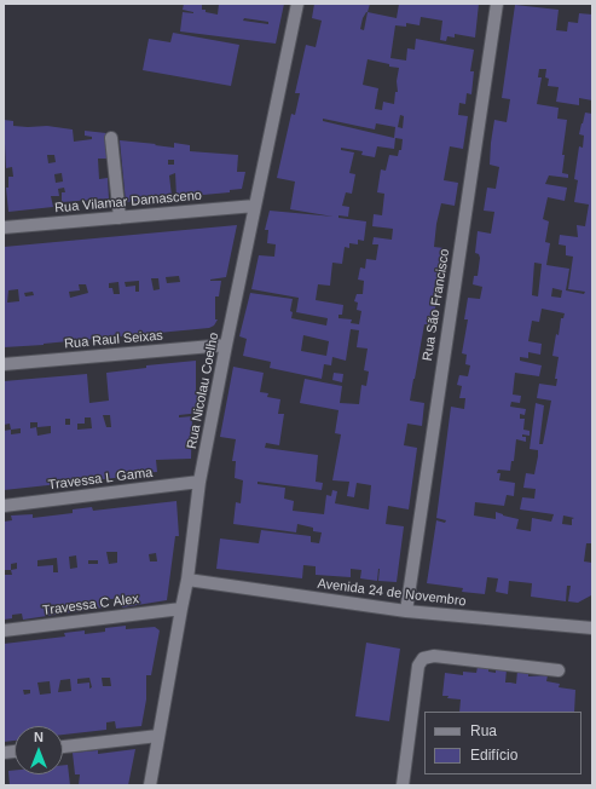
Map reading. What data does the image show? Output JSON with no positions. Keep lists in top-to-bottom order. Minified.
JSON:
{"streets":{"street":["Rua Vilamar Damasceno","Rua São Francisco","Rua Raul Seixas","Rua Nicolau Coelho","Travessa L Gama","Avenida 24 de Novembro","Travessa C Alex"]},"crossings":[["Rua Vilamar Damasceno","Rua Nicolau Coelho"],["Rua São Francisco","Avenida 24 de Novembro"],["Rua Raul Seixas","Rua Nicolau Coelho"],["Rua Nicolau Coelho","Travessa L Gama"],["Rua Nicolau Coelho","Avenida 24 de Novembro"],["Rua Nicolau Coelho","Travessa C Alex"]],"legend":["Rua","Edifício"],"north":"top"}
